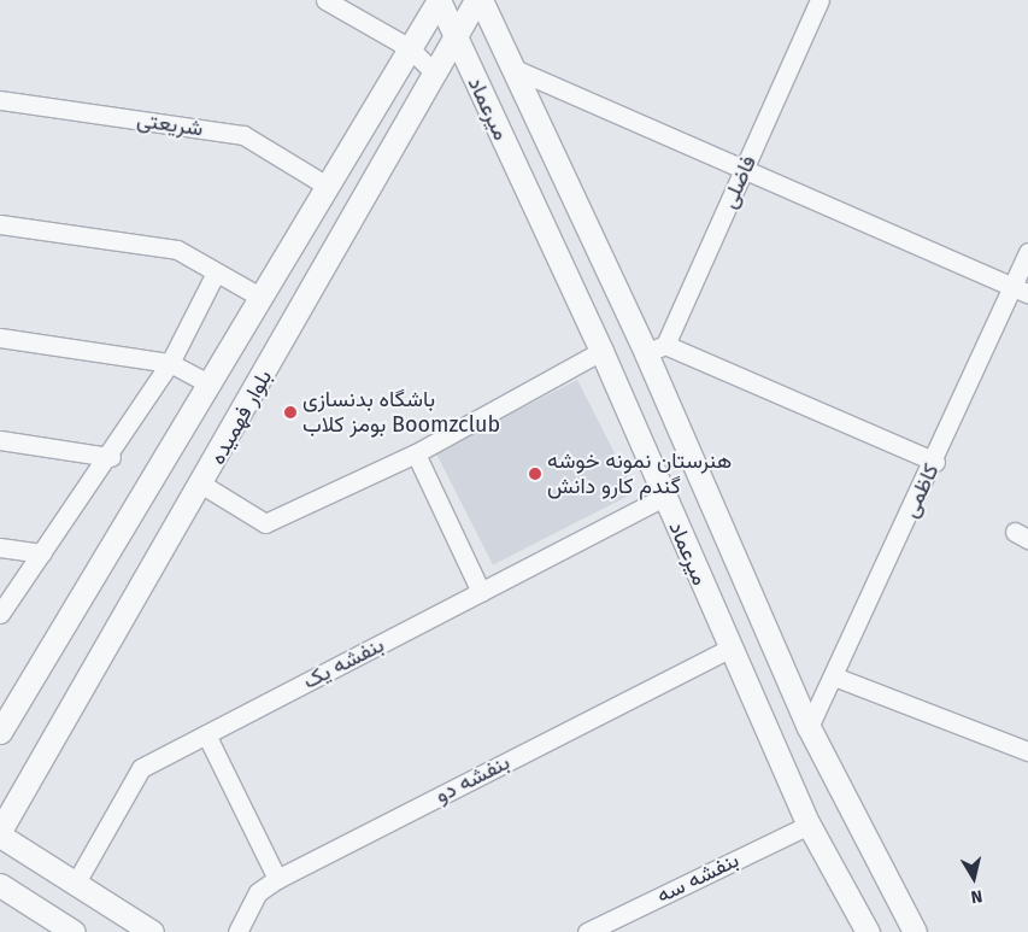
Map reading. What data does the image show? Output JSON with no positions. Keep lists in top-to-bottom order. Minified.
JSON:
{"streets":{"street":["میرعماد","شریعتی","فاضلی","بلوار فهمیده","کاظمی","بنفشه یک","بنفشه دو","بنفشه سه"]},"crossings":[["میرعماد","فاضلی"],["میرعماد","بلوار فهمیده"],["میرعماد","کاظمی"],["میرعماد","بنفشه یک"],["میرعماد","بنفشه دو"],["میرعماد","بنفشه سه"],["شریعتی","بلوار فهمیده"]],"places":["باشگاه بدنسازی بومز کلاب Boomzclub","هنرستان نمونه خوشه گندم کارو دانش"],"north":"bottom"}
